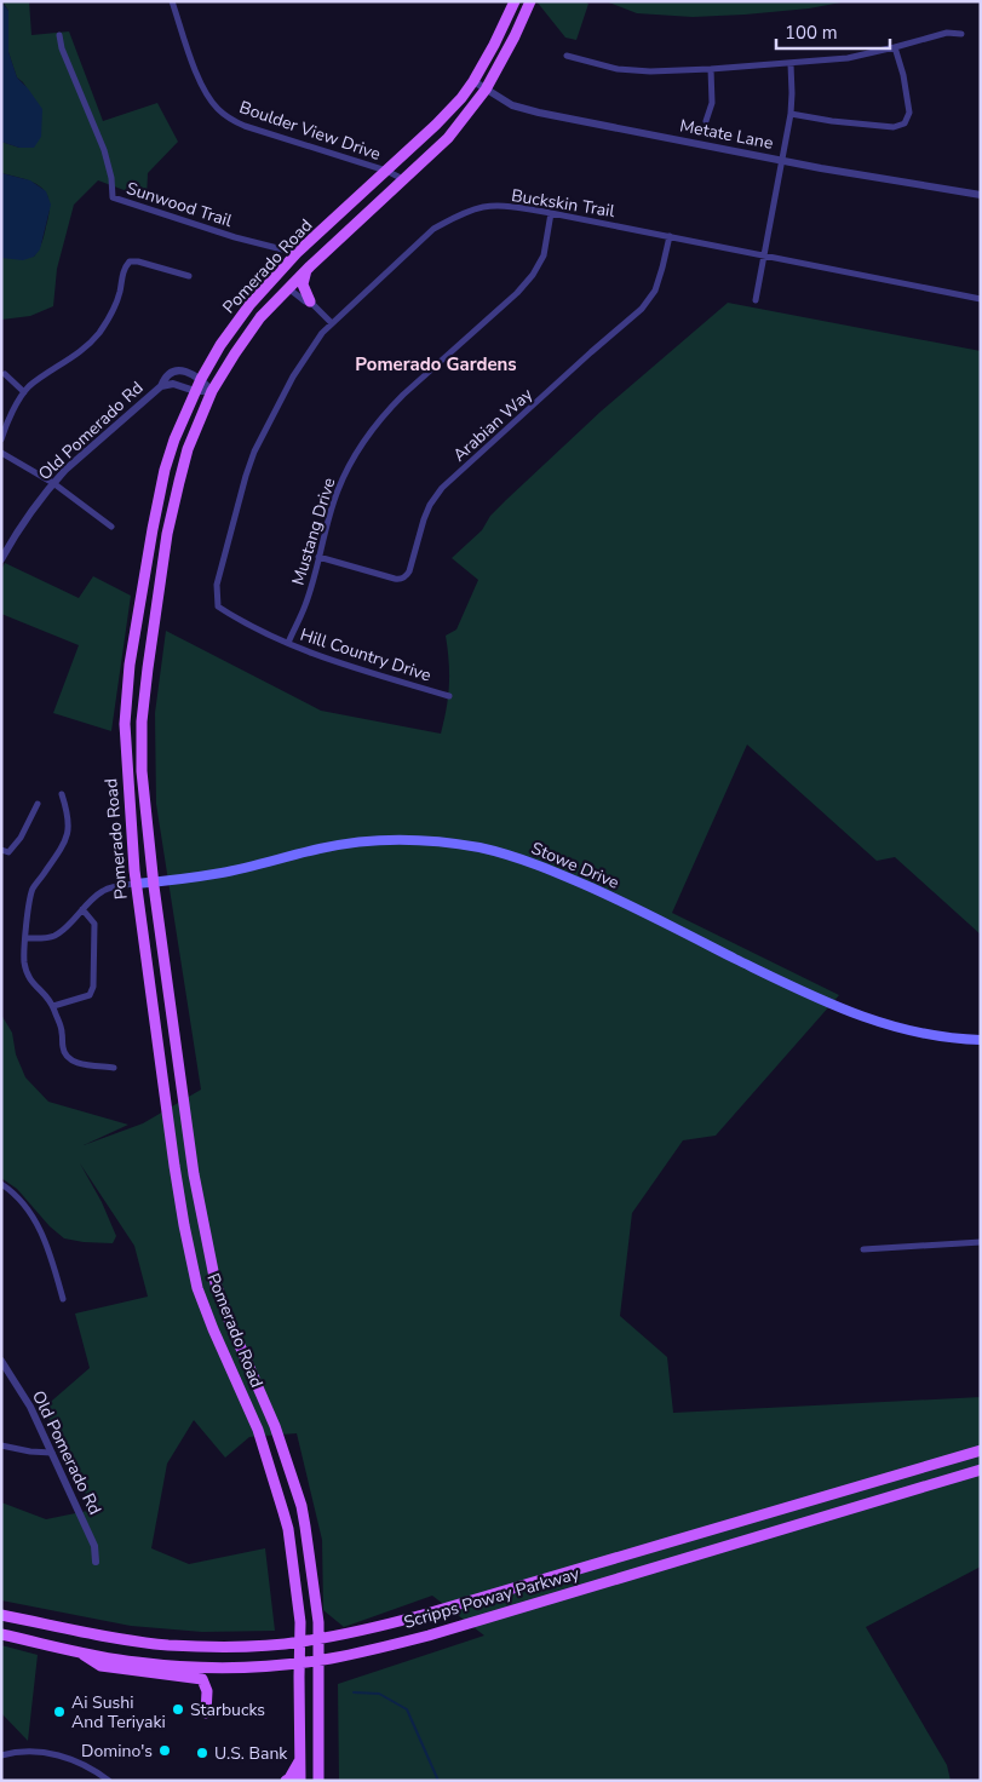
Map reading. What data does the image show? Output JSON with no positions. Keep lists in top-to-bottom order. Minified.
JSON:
{"streets":{"main road":["Pomerado Road","Stowe Drive","Scripps Poway Parkway"],"street":["Boulder View Drive","Metate Lane","Buckskin Trail","Sunwood Trail","Arabian Way","Old Pomerado Rd","Mustang Drive","Hill Country Drive"]},"crossings":[["Boulder View Drive","Pomerado Road"],["Metate Lane","Pomerado Road"],["Buckskin Trail","Arabian Way"],["Buckskin Trail","Mustang Drive"],["Buckskin Trail","Hill Country Drive"],["Sunwood Trail","Pomerado Road"],["Pomerado Road","Old Pomerado Rd"],["Pomerado Road","Stowe Drive"],["Pomerado Road","Scripps Poway Parkway"],["Arabian Way","Mustang Drive"],["Mustang Drive","Hill Country Drive"]],"districts":["Pomerado Gardens"],"places":["Starbucks","Ai Sushi And Teriyaki","Domino's","U.S. Bank"],"scale_bar":"100 m"}
